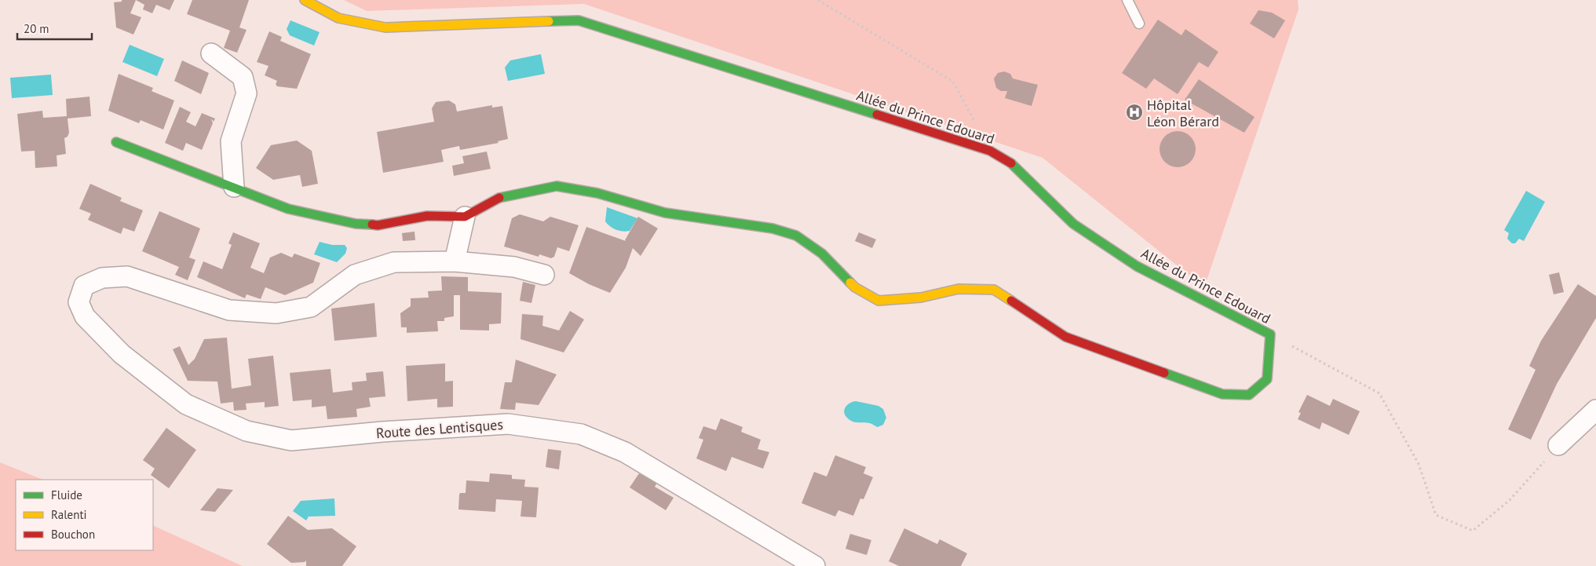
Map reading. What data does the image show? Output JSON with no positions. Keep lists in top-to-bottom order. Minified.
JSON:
{"streets":{"street":["Allée du Prince Edouard","Route des Lentisques"]},"places":{"hospital":["Hôpital Léon Bérard"]},"legend":["Fluide","Ralenti","Bouchon"],"scale_bar":"20 m"}
